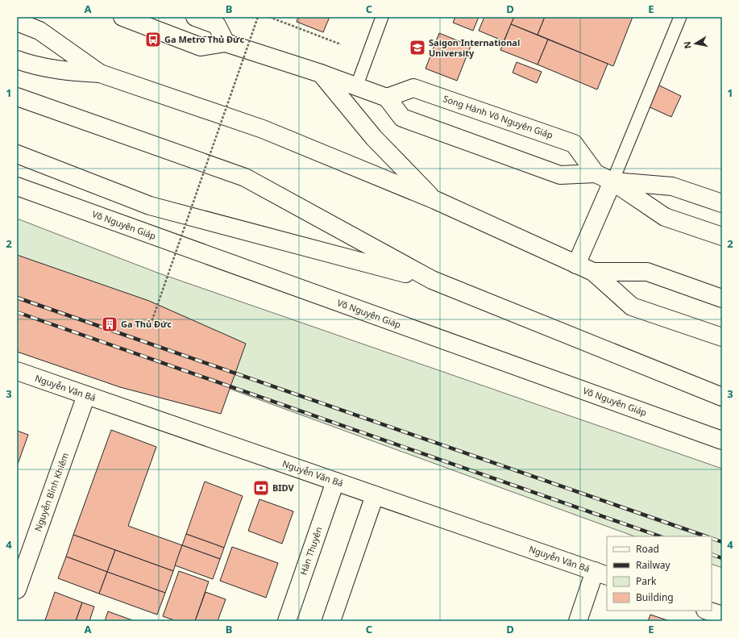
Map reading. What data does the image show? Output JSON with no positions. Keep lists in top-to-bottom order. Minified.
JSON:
{"streets":{"main road":["Song Hành Võ Nguyên Giáp","Võ Nguyên Giáp","Nguyễn Văn Bá","Nguyễn Bỉnh Khiêm","Hàn Thuyên"]},"crossings":[["Nguyễn Văn Bá","Nguyễn Bỉnh Khiêm"],["Nguyễn Văn Bá","Hàn Thuyên"]],"places":{"bus stop":["Ga Metro Thủ Đức"],"school or university":["Saigon International University"],"building":["Ga Thủ Đức"],"bank":["BIDV"]},"legend":["Road","Railway","Park","Building"],"north":"left","grid":{"columns":["A","B","C","D","E"],"rows":["1","2","3","4"]}}
